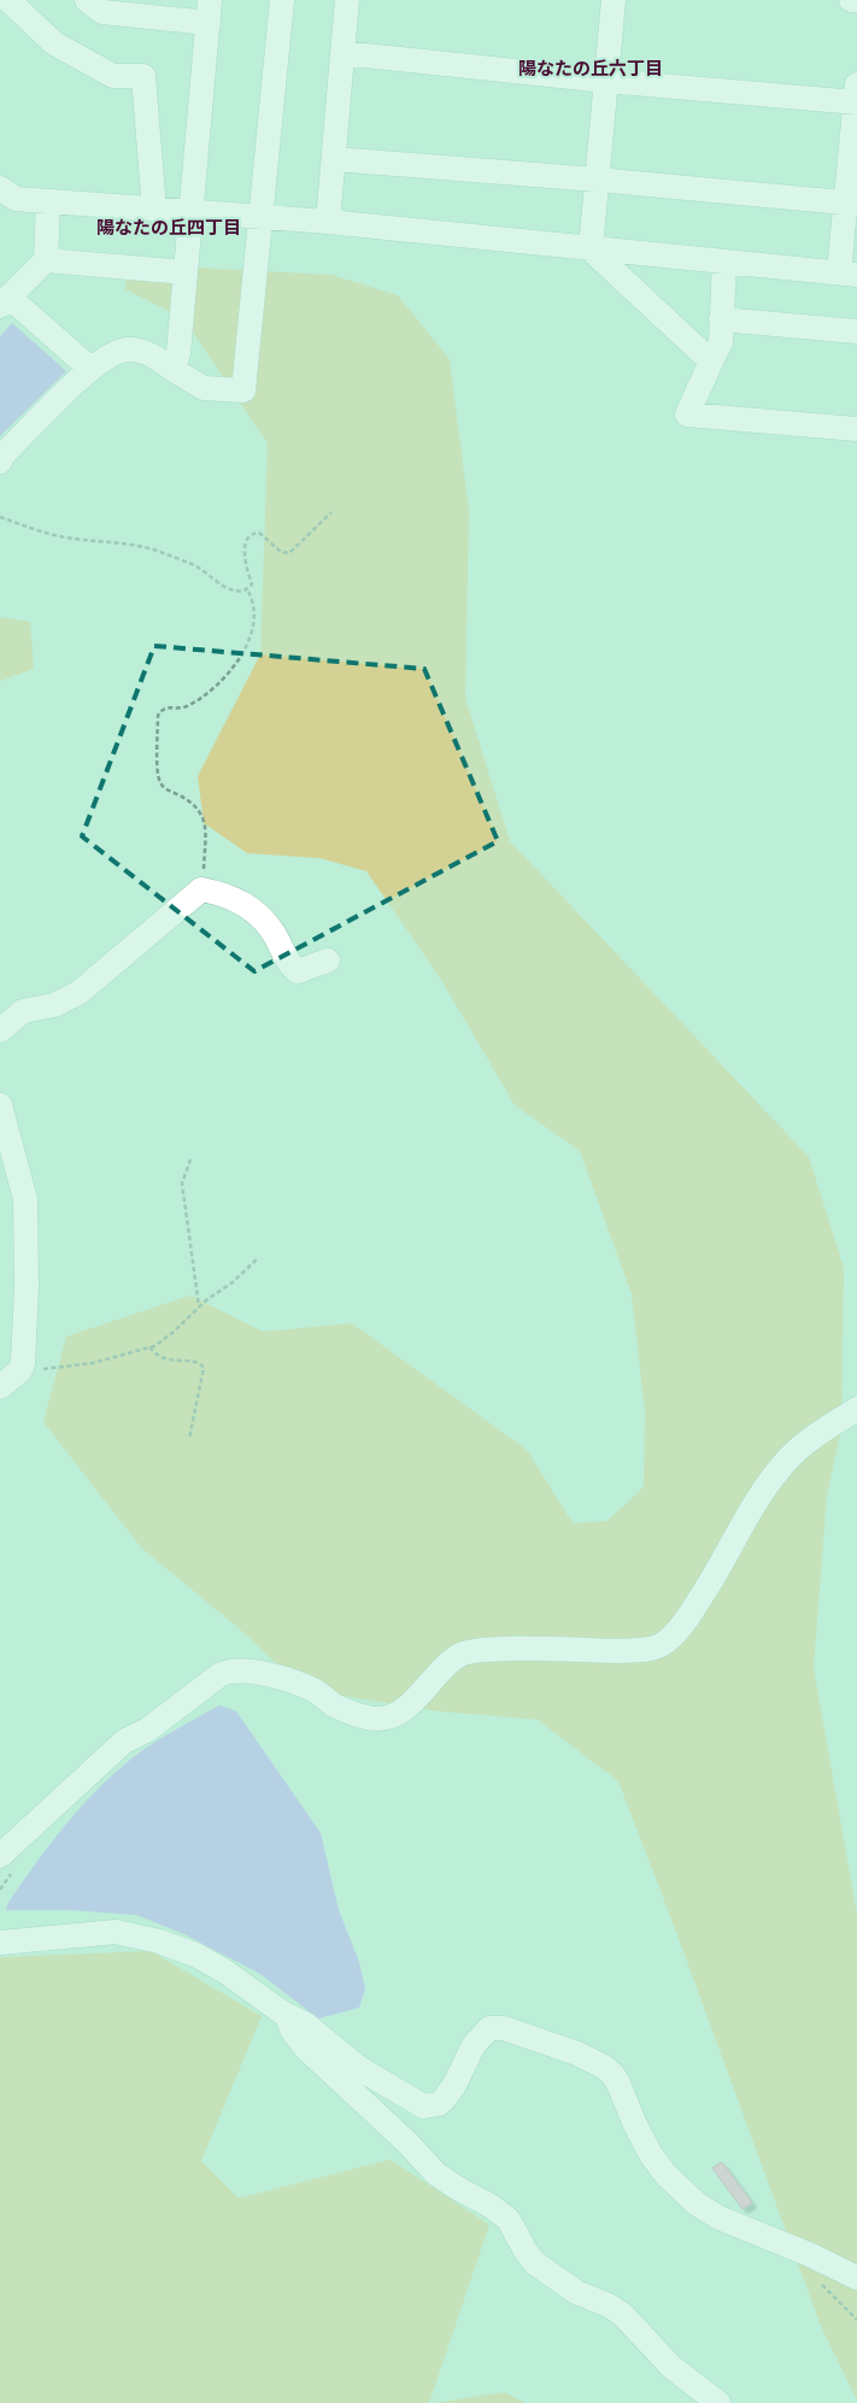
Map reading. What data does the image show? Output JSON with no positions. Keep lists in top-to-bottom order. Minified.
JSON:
{"districts":["陽なたの丘六丁目","陽なたの丘四丁目"]}
